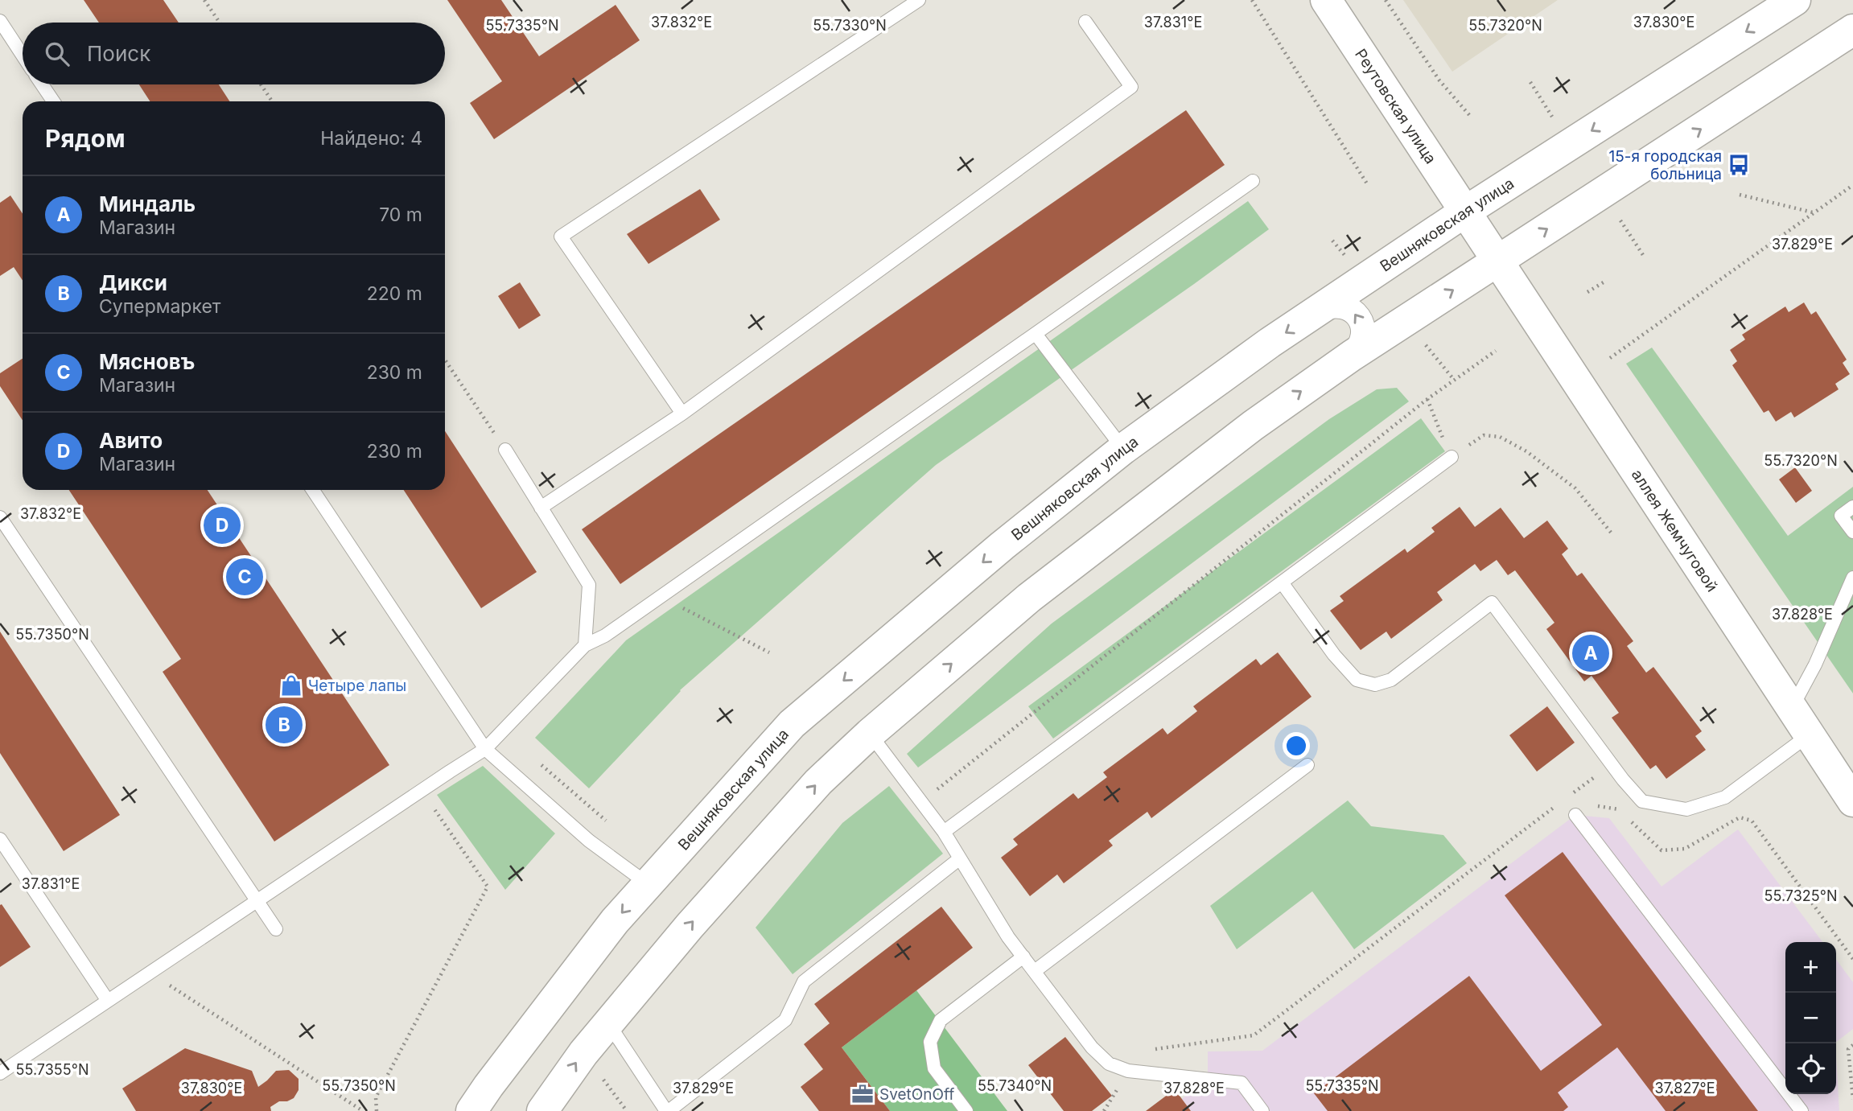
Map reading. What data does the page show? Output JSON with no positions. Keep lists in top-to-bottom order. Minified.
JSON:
{"streets":{"main road":["Реутовская улица","Вешняковская улица","аллея Жемчуговой"]},"crossings":[["Реутовская улица","Вешняковская улица"],["Реутовская улица","аллея Жемчуговой"]],"places":{"bus stop":["15-я городская больница"],"shop":["Четыре лапы"],"office":["SvetOnOff"]},"page":{"search":"Поиск","heading":["Рядом","Найдено: 4"],"list":[{"mark":"A","name":"Миндаль","note":"Магазин","value":"70 m"},{"mark":"B","name":"Дикси","note":"Супермаркет","value":"220 m"},{"mark":"C","name":"Мясновъ","note":"Магазин","value":"230 m"},{"mark":"D","name":"Авито","note":"Магазин","value":"230 m"}],"pins":["D","C","A","B"],"map_buttons":["+","−"]},"coordinates":["37.832°E","37.831°E","37.830°E","55.7335°N","55.7330°N","55.7320°N","37.829°E","37.828°E","55.7350°N","55.7325°N","55.7355°N","55.7340°N","37.827°E"]}
